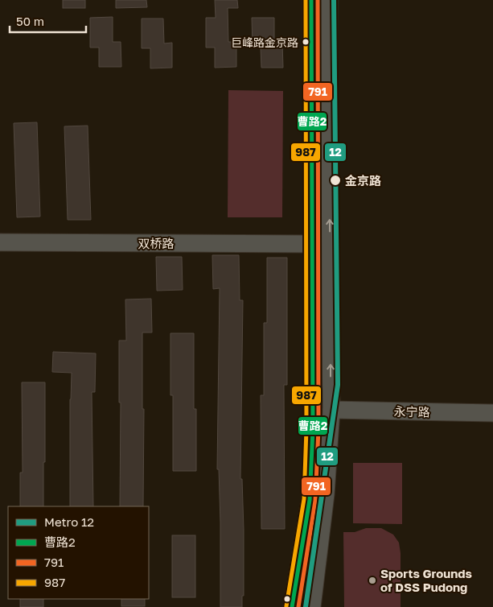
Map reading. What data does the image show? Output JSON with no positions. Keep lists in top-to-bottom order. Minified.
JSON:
{"streets":{"main road":["双桥路","永宁路"]},"places":["巨峰路金京路","金京路","Sports Grounds of DSS Pudong"],"lines":["metro line 12","transit line 曹路2","transit line 791","transit line 987"],"legend":["Metro 12","曹路2","791","987"],"scale_bar":"50 m"}
